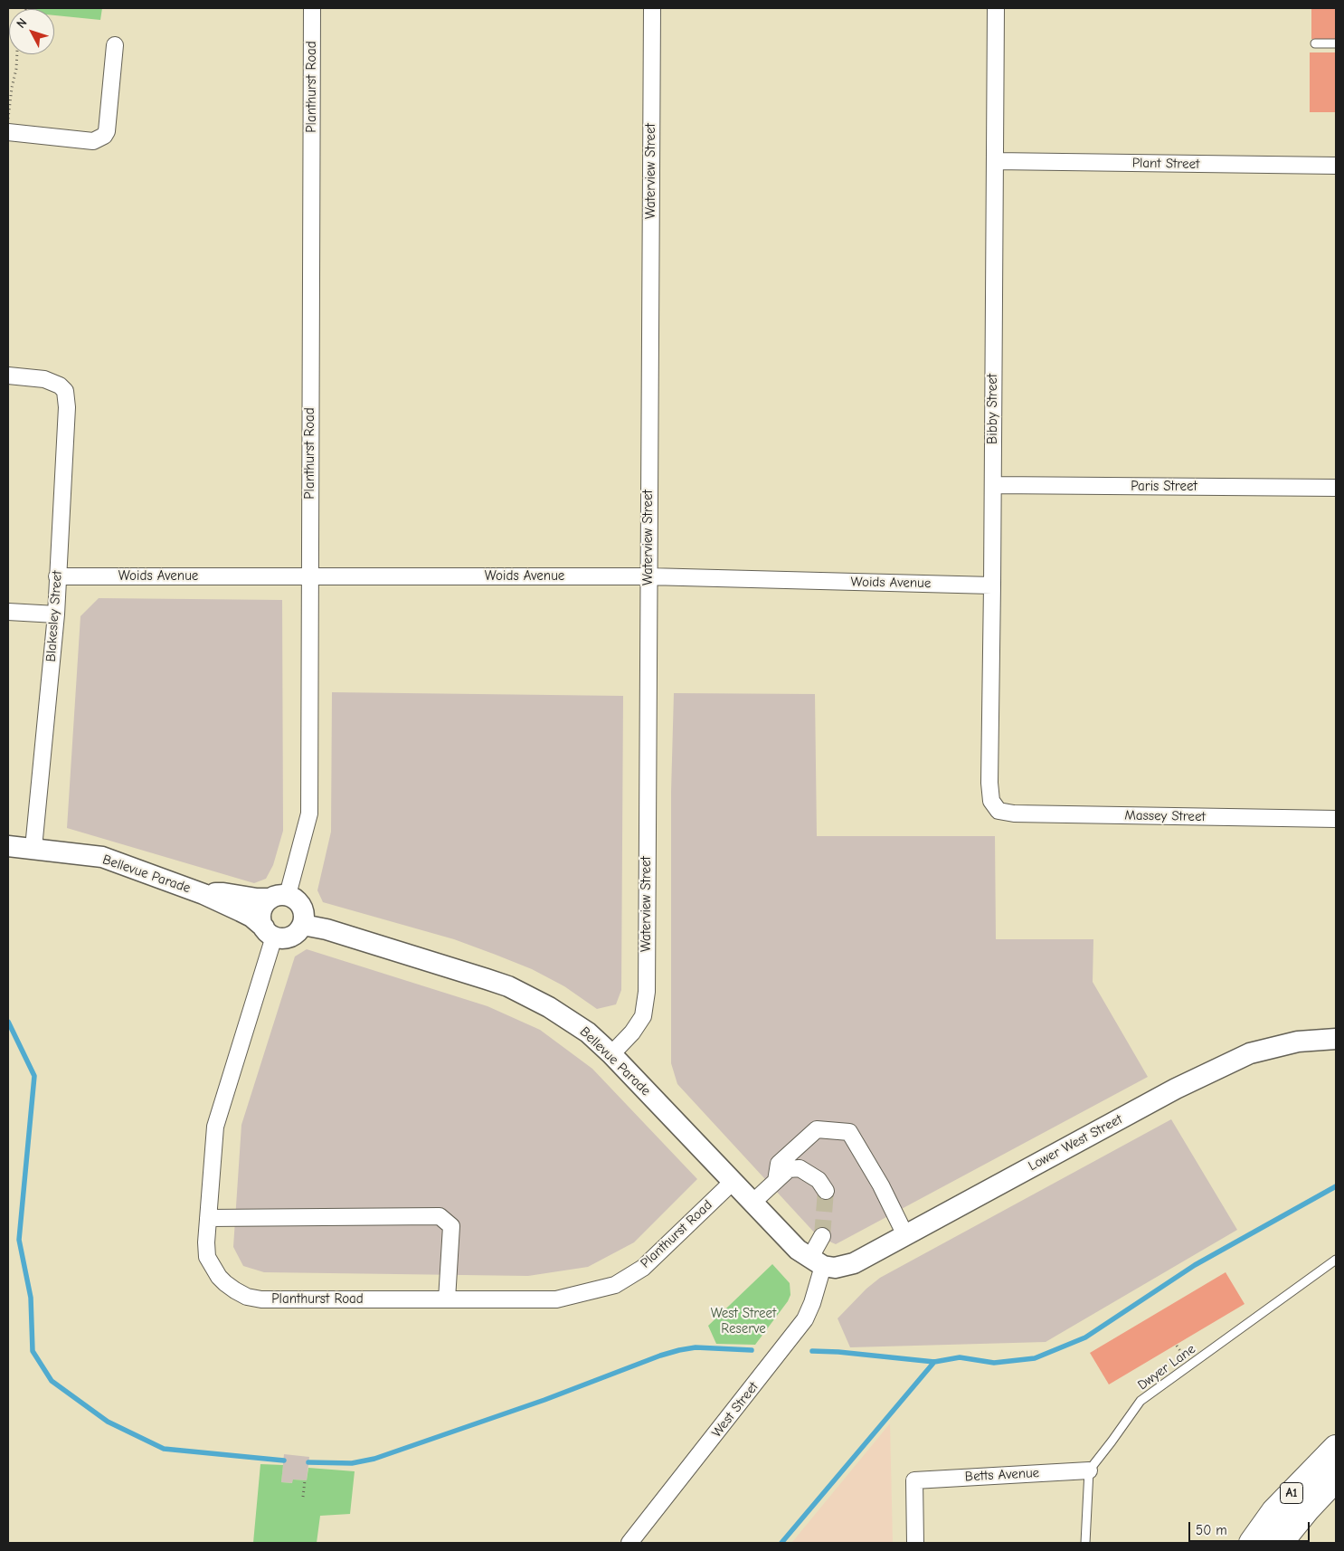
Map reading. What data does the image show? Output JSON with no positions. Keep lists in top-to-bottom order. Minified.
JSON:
{"streets":{"highway":["A1"],"street":["Planthurst Road","Plant Street","Waterview Street","Bibby Street","Paris Street","Woids Avenue","Blakesley Street","Massey Street","Bellevue Parade","Lower West Street","West Street","Betts Avenue"],"lane":["Dwyer Lane"]},"crossings":[["Planthurst Road","Woids Avenue"],["Planthurst Road","Bellevue Parade"],["Plant Street","Bibby Street"],["Waterview Street","Woids Avenue"],["Waterview Street","Bellevue Parade"],["Bibby Street","Paris Street"],["Bibby Street","Woids Avenue"],["Bibby Street","Massey Street"],["Woids Avenue","Blakesley Street"],["Blakesley Street","Bellevue Parade"],["Bellevue Parade","Lower West Street"],["Bellevue Parade","West Street"],["Lower West Street","West Street"],["Dwyer Lane","Betts Avenue"]],"parks":["West Street Reserve"],"scale_bar":"50 m","north":"top left"}
